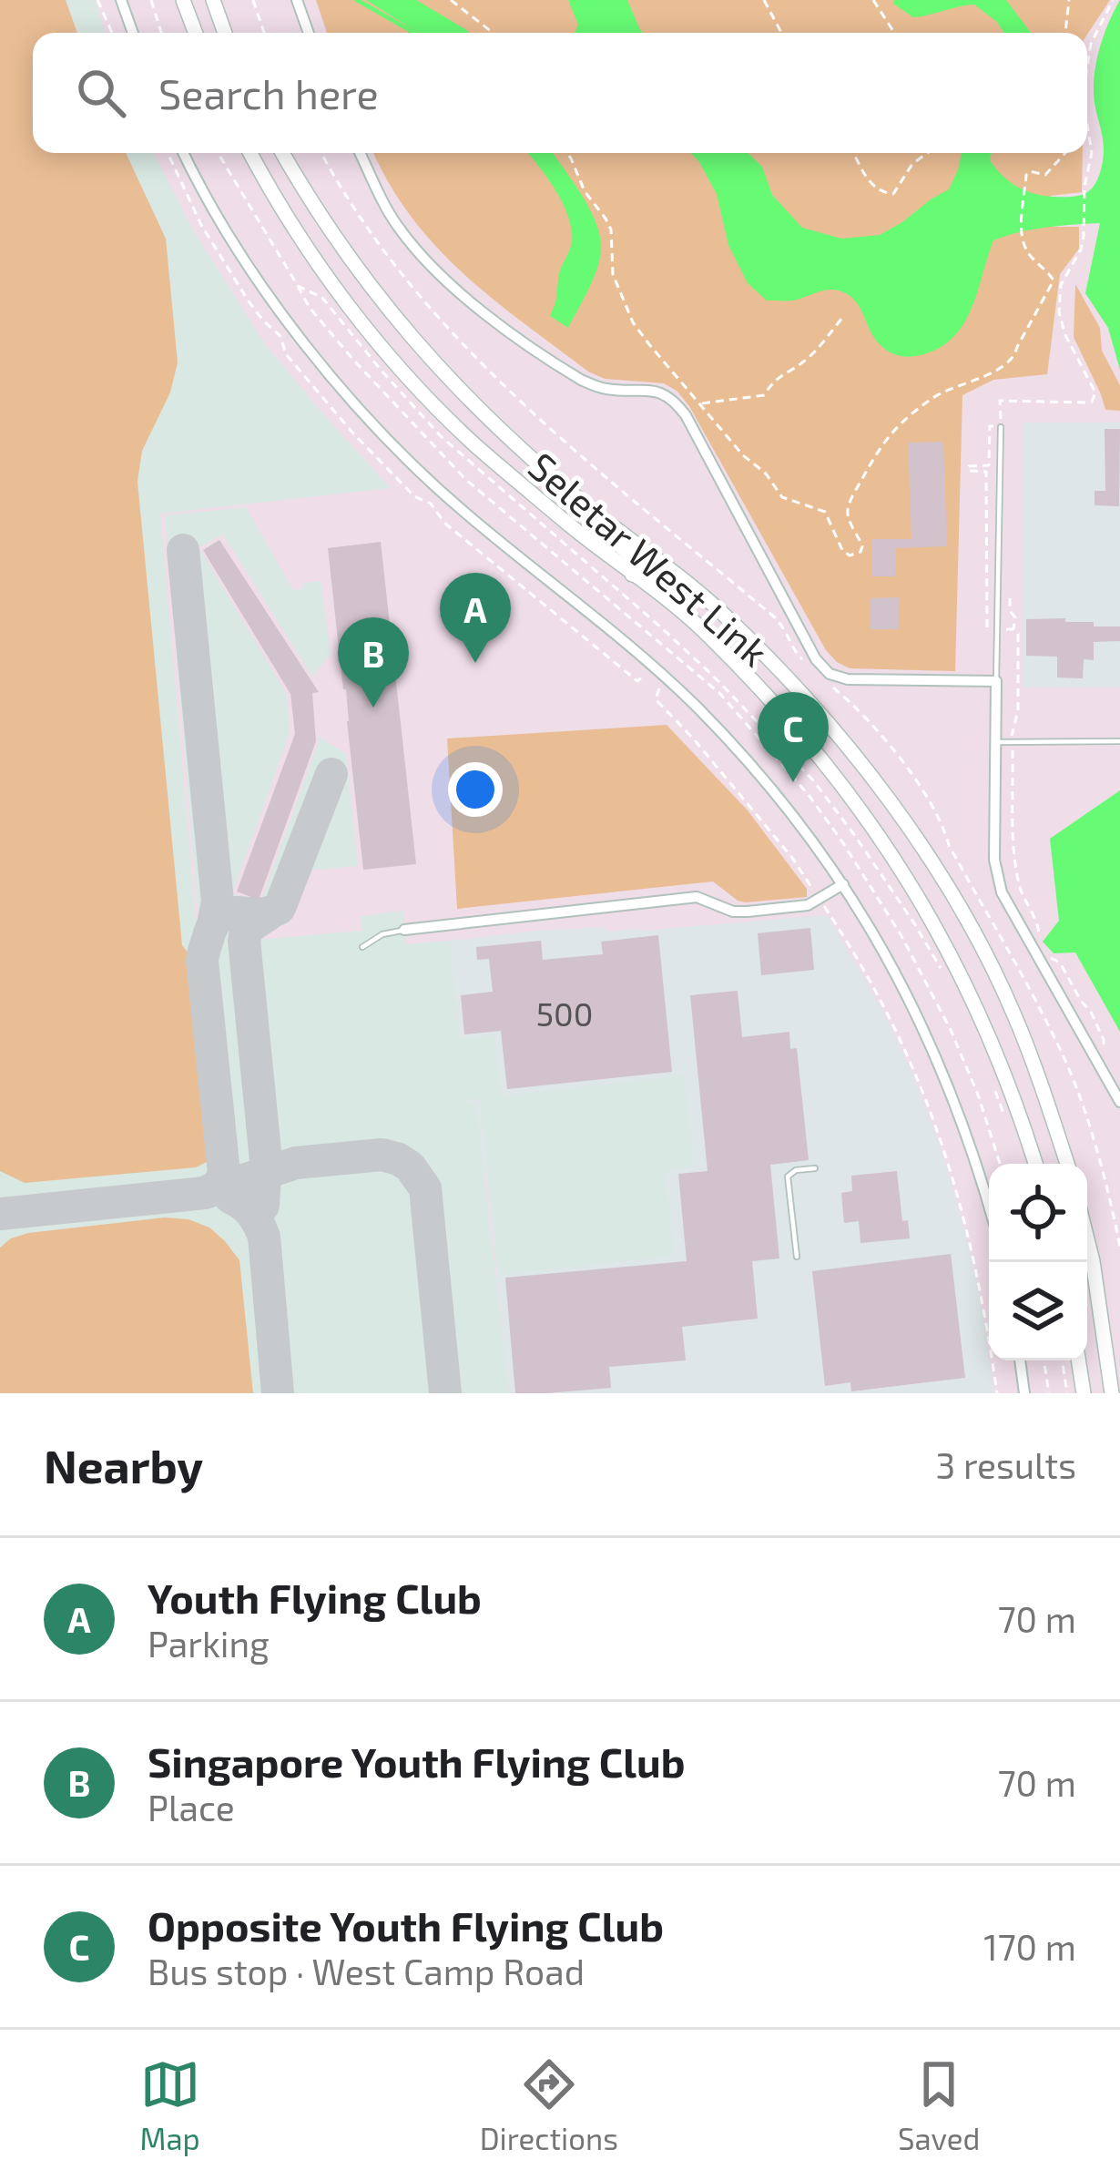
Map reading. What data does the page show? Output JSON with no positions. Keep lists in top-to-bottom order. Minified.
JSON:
{"streets":{"main road":["Seletar West Link"]},"house_numbers":["500"],"page":{"search":"Search here","pins":["A","B","C"],"heading":["Nearby","3 results"],"list":[{"mark":"A","name":"Youth Flying Club","note":"Parking","value":"70 m"},{"mark":"B","name":"Singapore Youth Flying Club","note":"Place","value":"70 m"},{"mark":"C","name":"Opposite Youth Flying Club","note":"Bus stop · West Camp Road","value":"170 m"}],"nav":["Map","Directions","Saved"]}}
